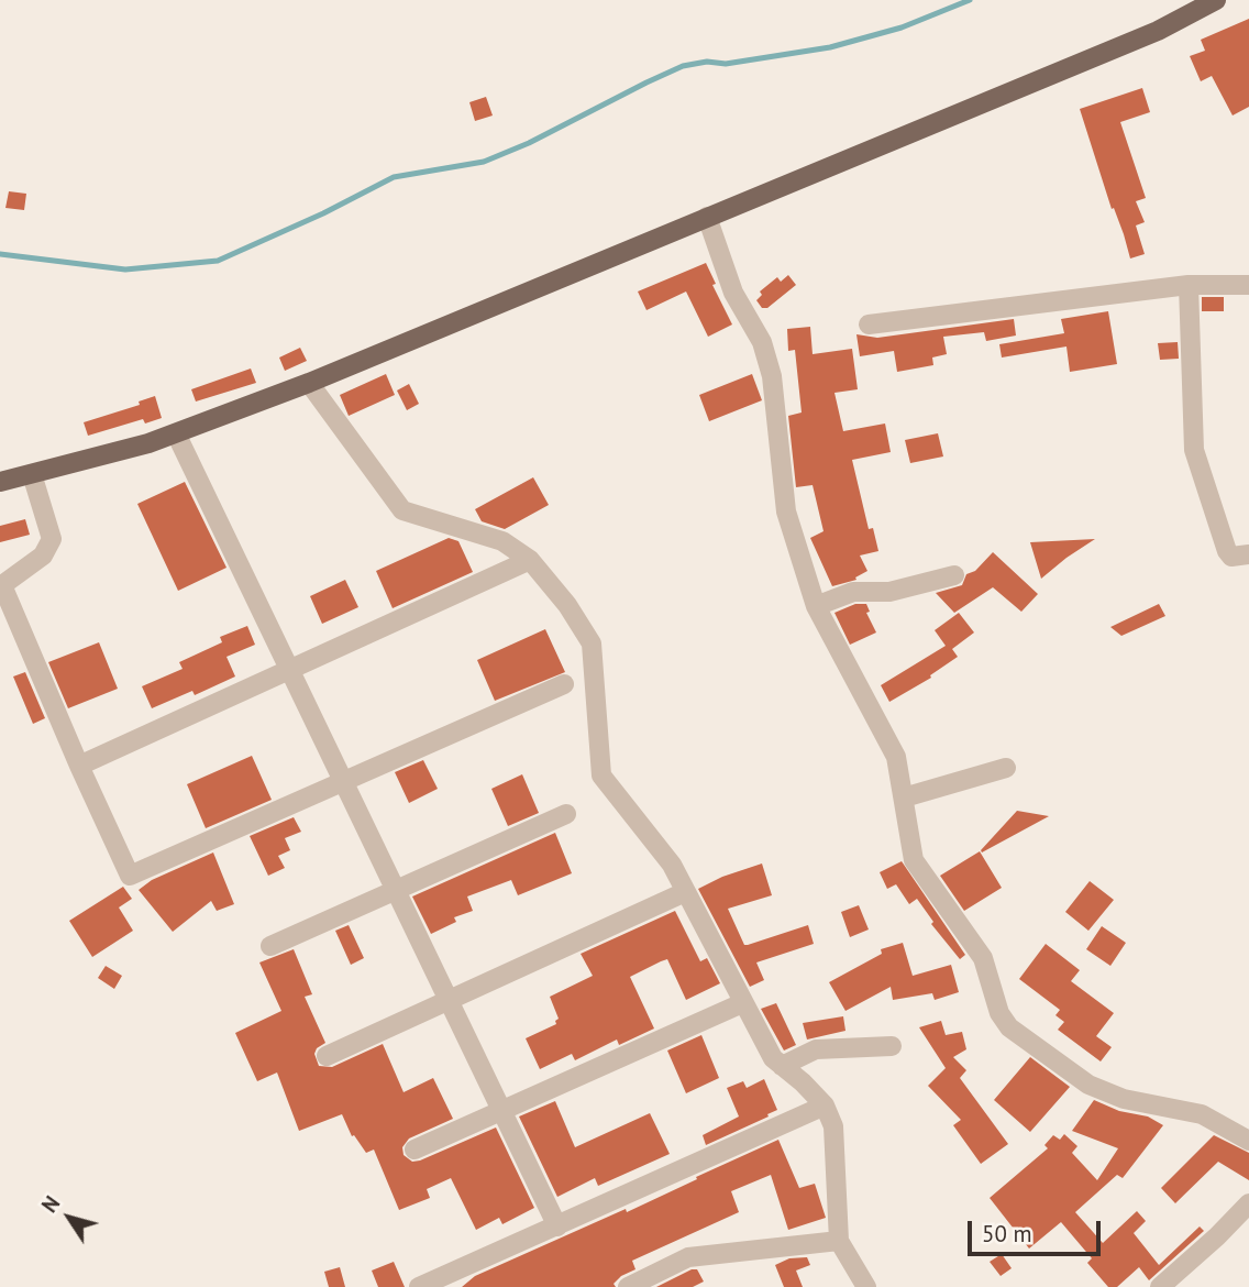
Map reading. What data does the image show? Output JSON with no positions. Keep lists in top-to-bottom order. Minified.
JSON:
{"scale_bar":"50 m","north":"top left"}
